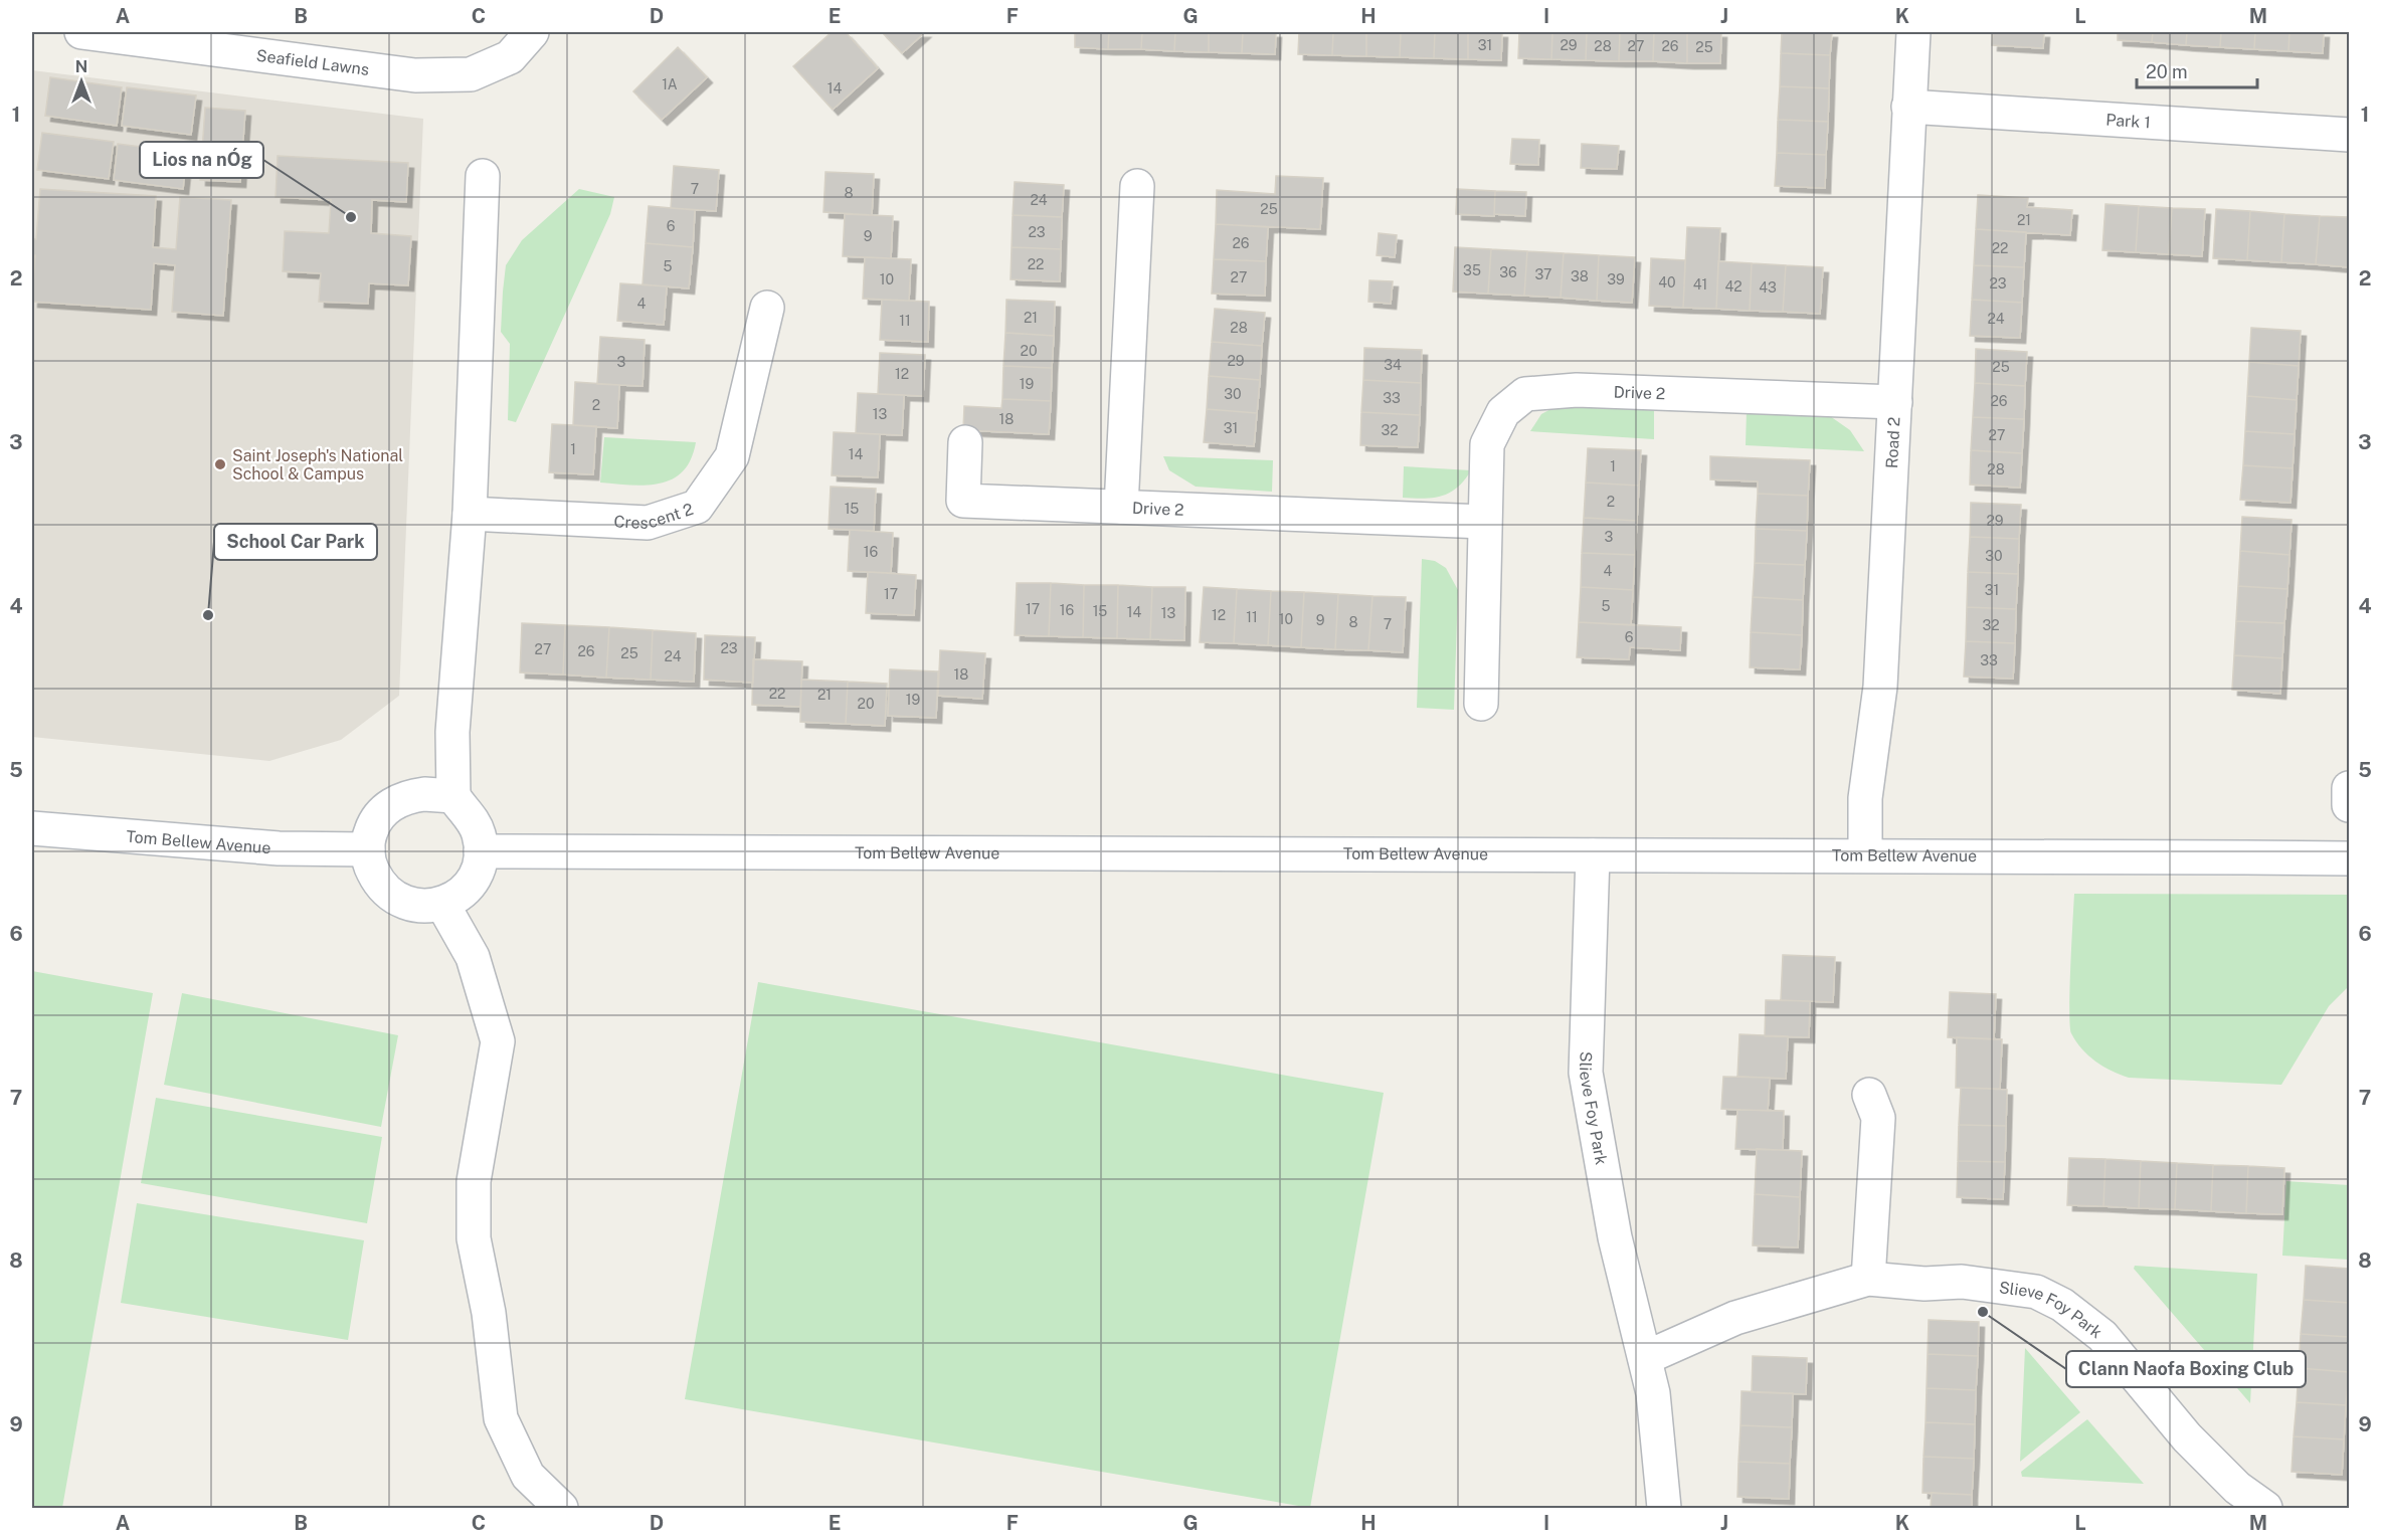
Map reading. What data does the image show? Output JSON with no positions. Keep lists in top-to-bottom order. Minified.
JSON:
{"streets":{"street":["Seafield Lawns","Park 1","Drive 2","Road 2","Crescent 2","Tom Bellew Avenue","Slieve Foy Park"]},"crossings":[["Park 1","Road 2"],["Drive 2","Road 2"],["Road 2","Tom Bellew Avenue"],["Tom Bellew Avenue","Slieve Foy Park"]],"places":["Lios na nÓg","Saint Joseph's National School & Campus","School Car Park","Clann Naofa Boxing Club"],"house_numbers":["31","29","28","27","26","25","1A","14","7","8","24","25","21","6","23","9","26","22","22","5","35","36","37","38","27","10","39","40","23","41","42","43","4","21","24","11","28","20","29","3","34","25","12","19","30","33","26","2","13","18","31","32","27","1","14","1","28","2","15","29","3","16","30","4","31","17","5","17","16","15","14","13","12","11","10","9","8","7","32","6","23","27","26","25","24","33","18","22","21","19","20"],"scale_bar":"20 m","north":"top","grid":{"columns":["A","B","C","D","E","F","G","H","I","J","K","L","M"],"rows":["1","2","3","4","5","6","7","8","9"]}}
